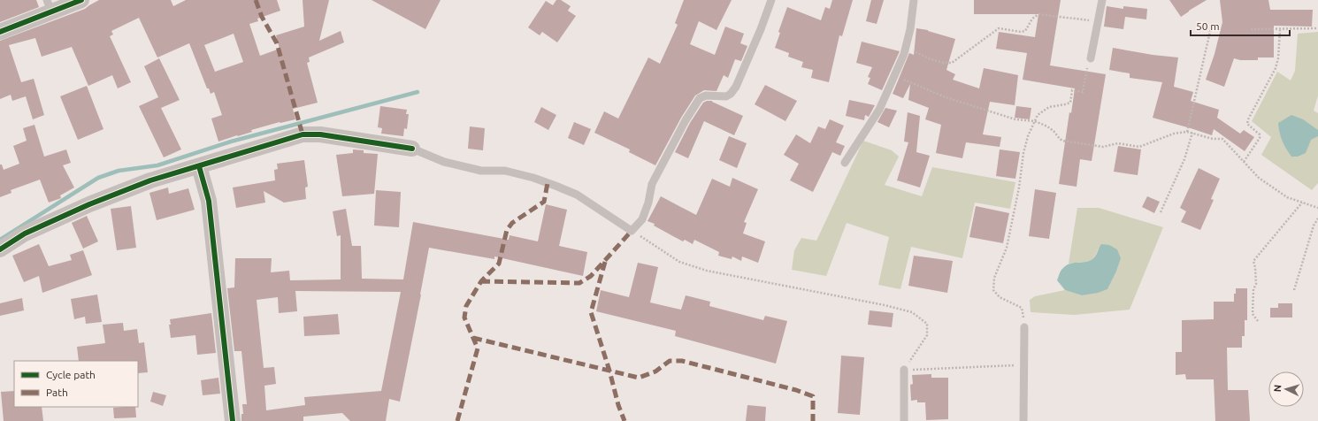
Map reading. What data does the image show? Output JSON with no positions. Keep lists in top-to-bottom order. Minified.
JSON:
{"legend":["Cycle path","Path"],"scale_bar":"50 m","north":"left"}
